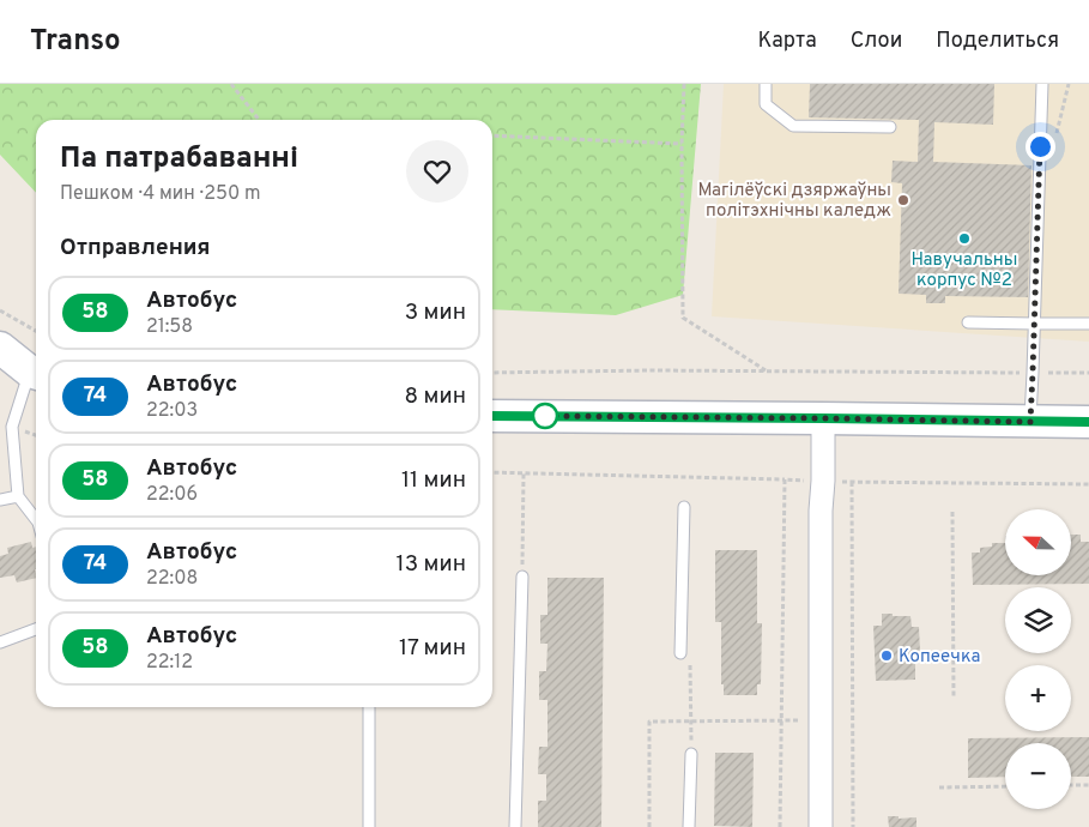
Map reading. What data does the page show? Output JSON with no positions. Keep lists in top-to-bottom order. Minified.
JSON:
{"places":["Магілёўскі дзяржаўны політэхнічны каледж","Навучальны корпус №2","Копеечка"],"lines":["bus line 58"],"north":"left","page":{"header":"Transo","nav":["Карта","Слои","Поделиться"],"heading":[["Па патрабаванні","Пешком · 4 мин · 250 m"],"Отправления"],"list":[{"mark":"58","name":"Автобус","note":"21:58","value":"3 мин"},{"mark":"74","name":"Автобус","note":"22:03","value":"8 мин"},{"mark":"58","name":"Автобус","note":"22:06","value":"11 мин"},{"mark":"74","name":"Автобус","note":"22:08","value":"13 мин"},{"mark":"58","name":"Автобус","note":"22:12","value":"17 мин"}],"map_buttons":["+","−"]}}
